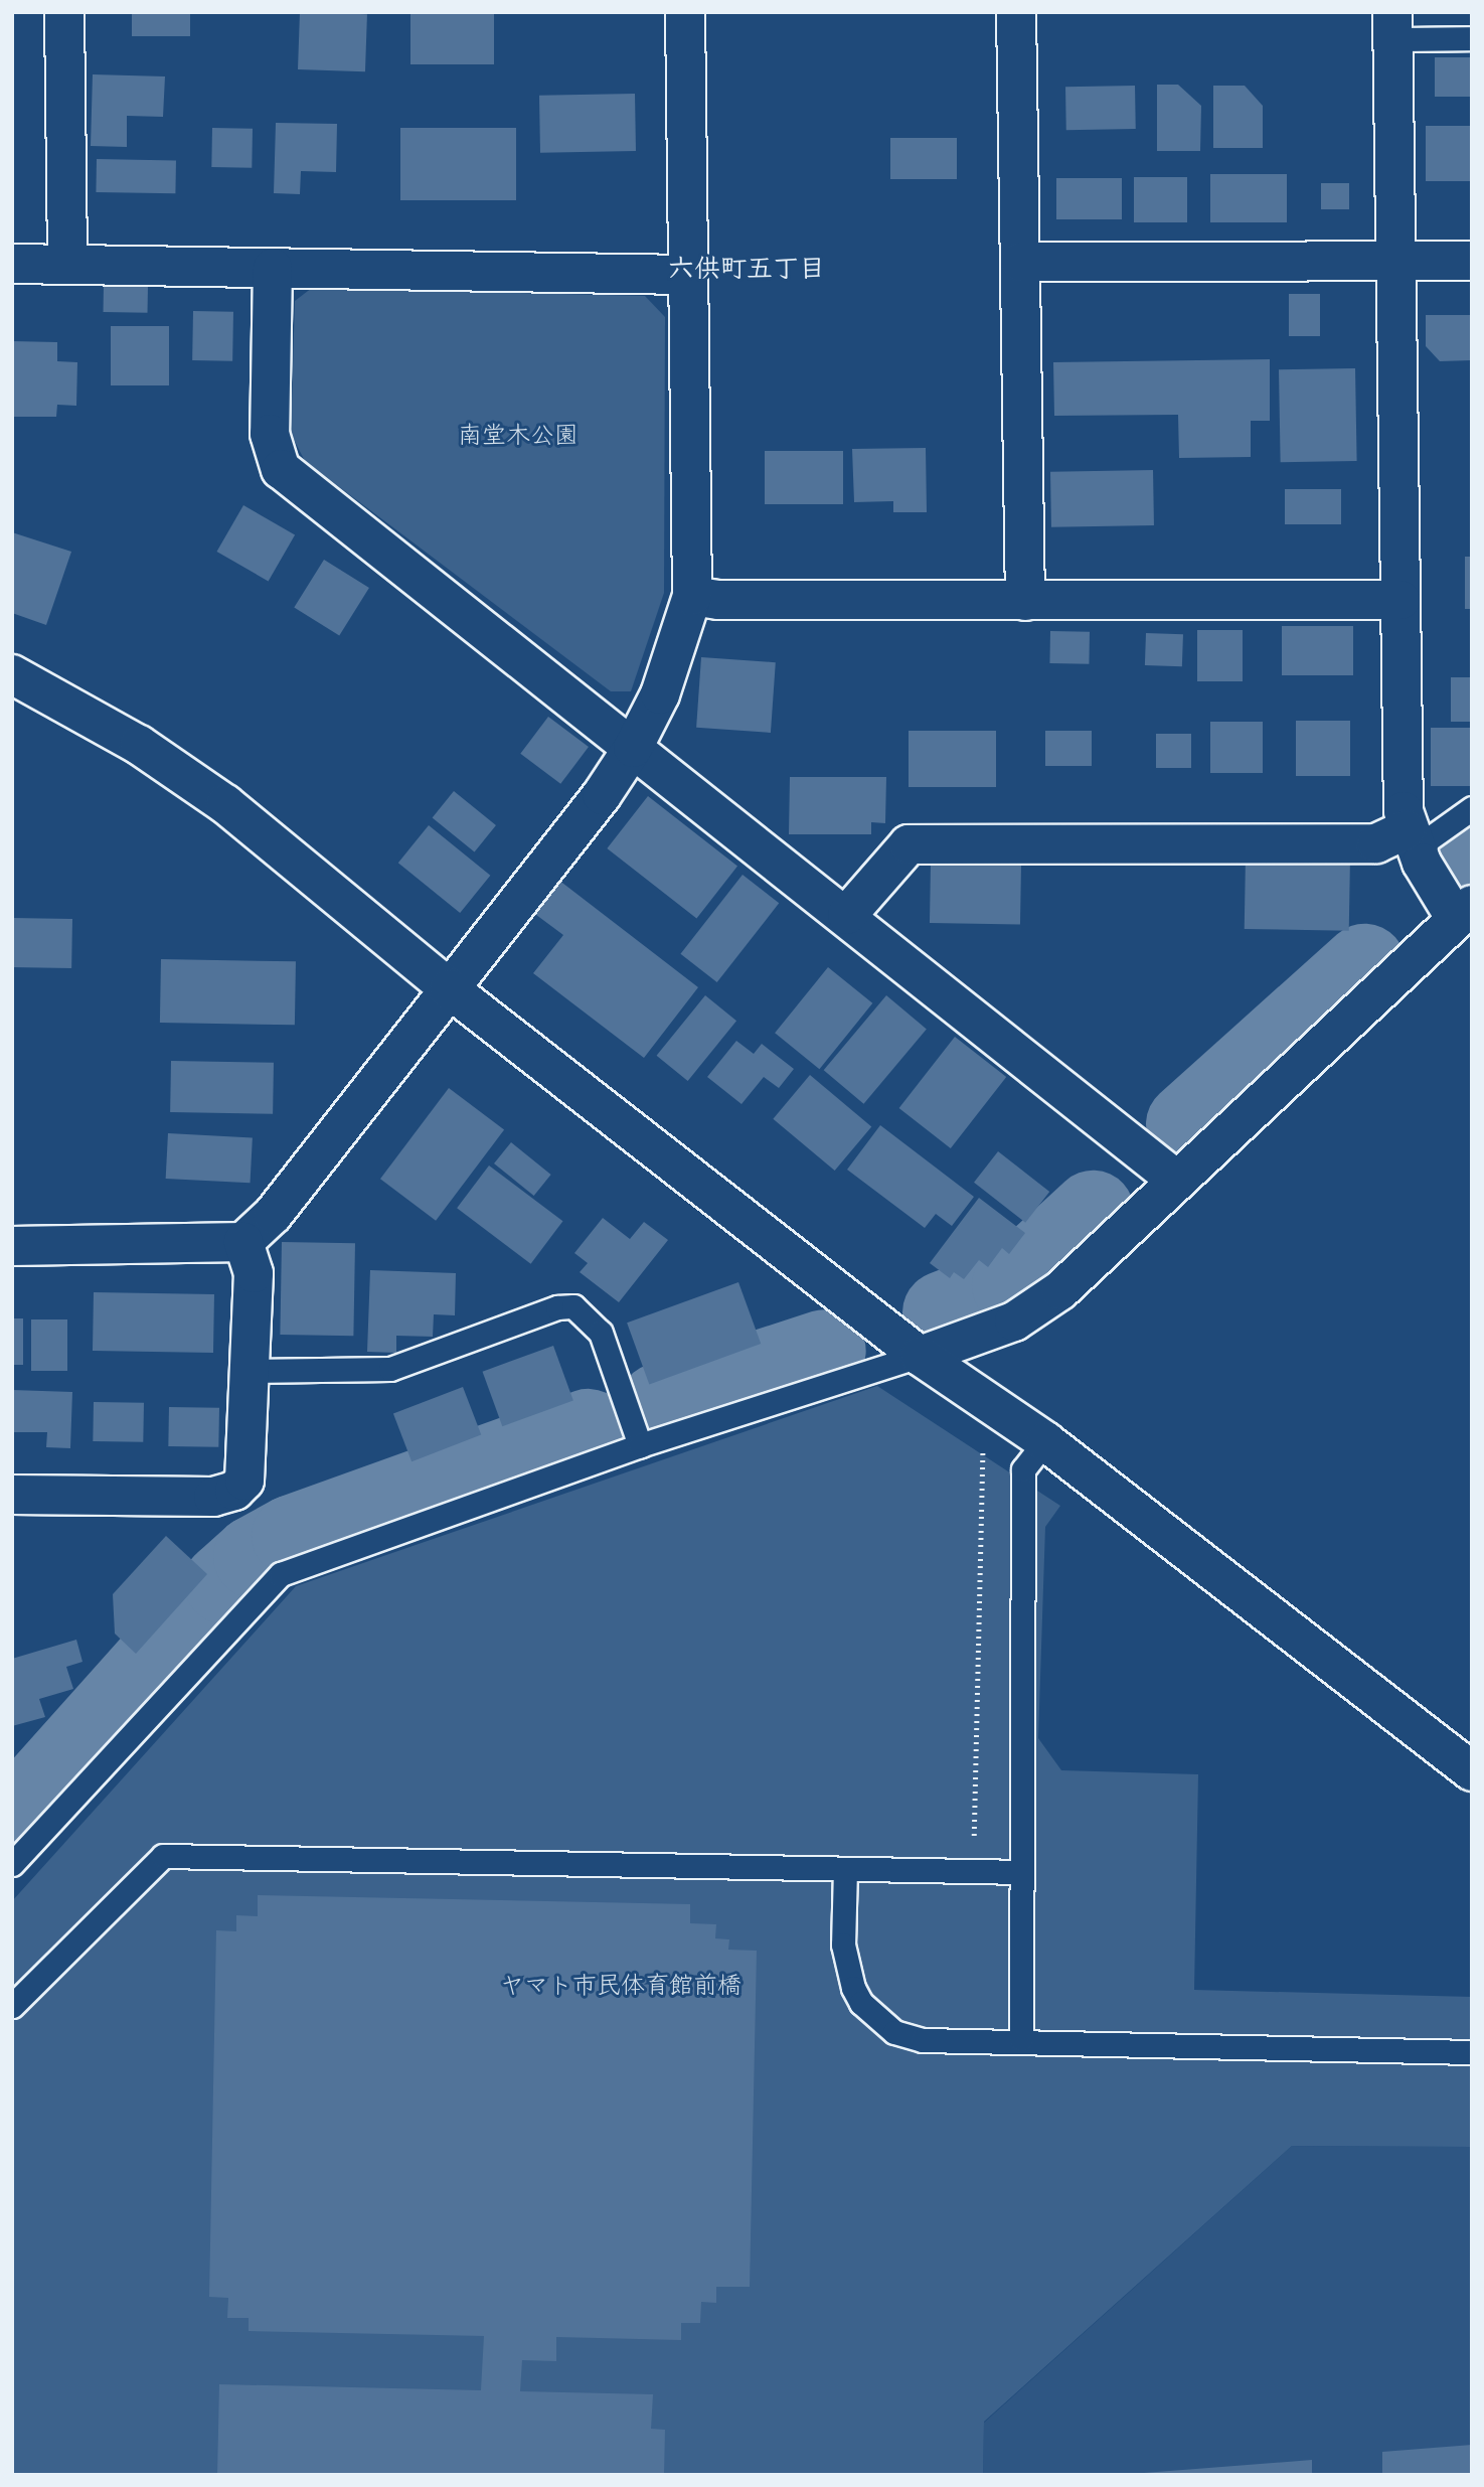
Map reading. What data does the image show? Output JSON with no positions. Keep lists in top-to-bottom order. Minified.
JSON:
{"districts":["六供町五丁目"],"parks":["南堂木公園","ヤマト市民体育館前橋"]}
